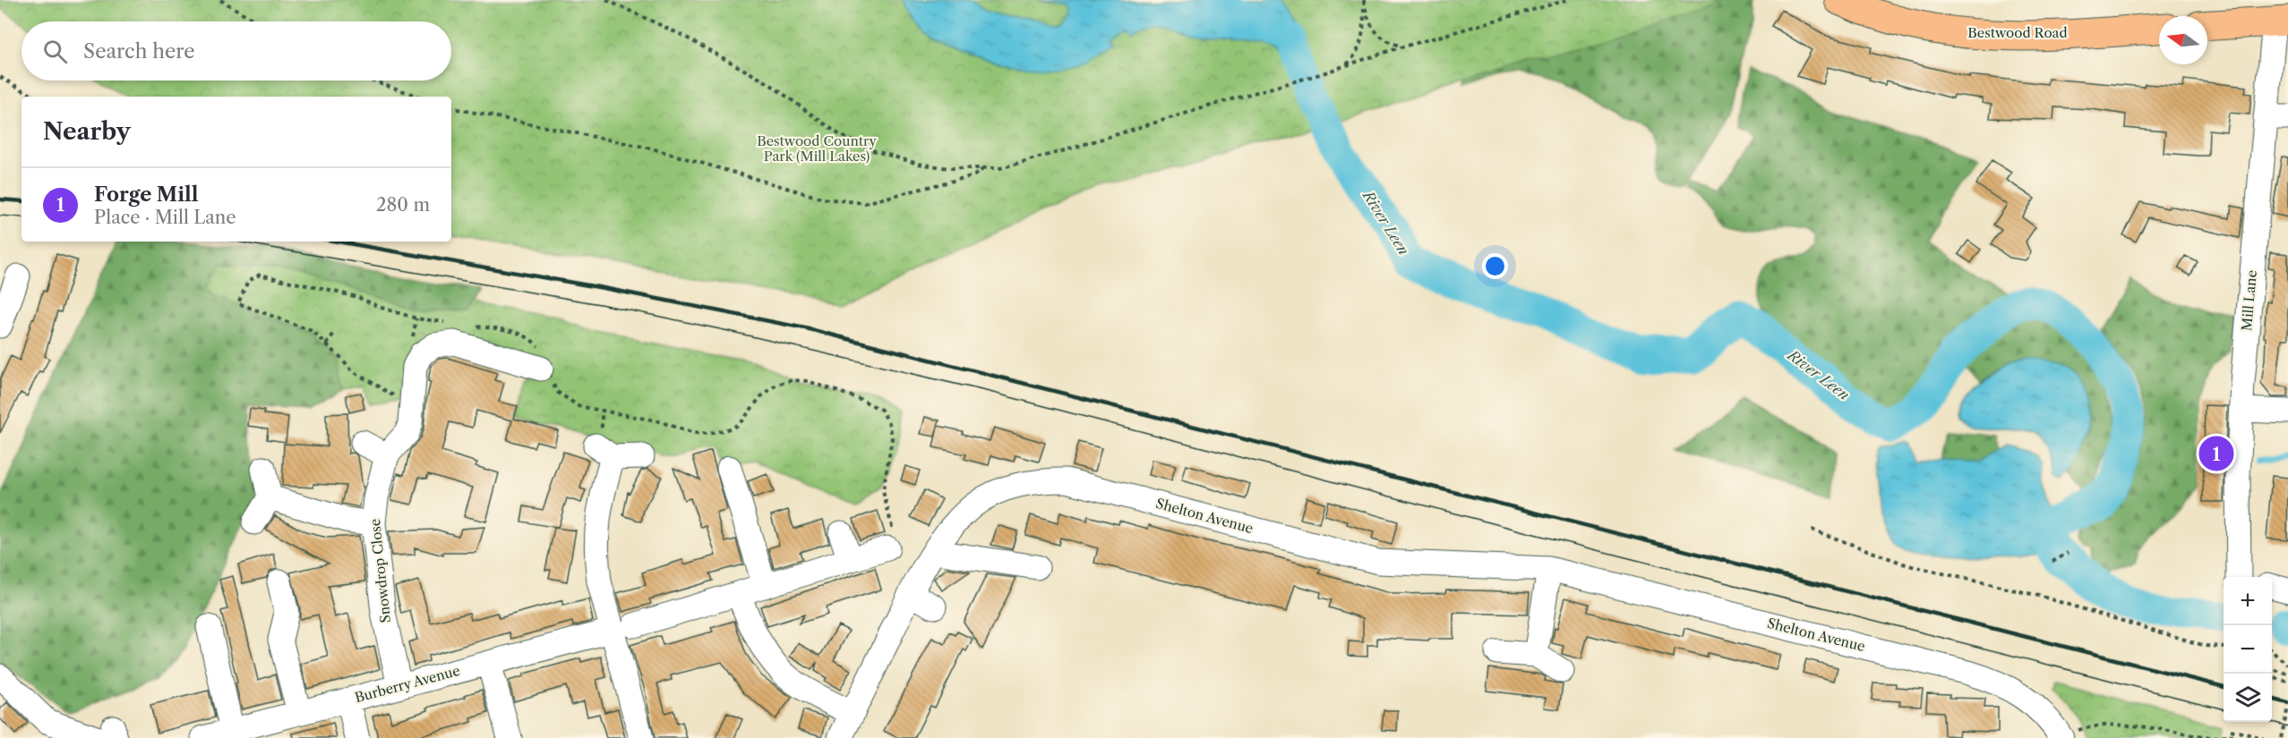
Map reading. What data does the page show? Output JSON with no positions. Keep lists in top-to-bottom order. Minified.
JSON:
{"streets":{"main road":["Bestwood Road"],"street":["Mill Lane","Shelton Avenue","Snowdrop Close","Burberry Avenue"]},"crossings":[["Snowdrop Close","Burberry Avenue"]],"water":["River Leen"],"parks":["Bestwood Country Park (Mill Lakes)"],"north":"left","page":{"search":"Search here","heading":"Nearby","list":[{"mark":"1","name":"Forge Mill","note":"Place · Mill Lane","value":"280 m"}],"pins":"1","map_buttons":["+","−"]}}
